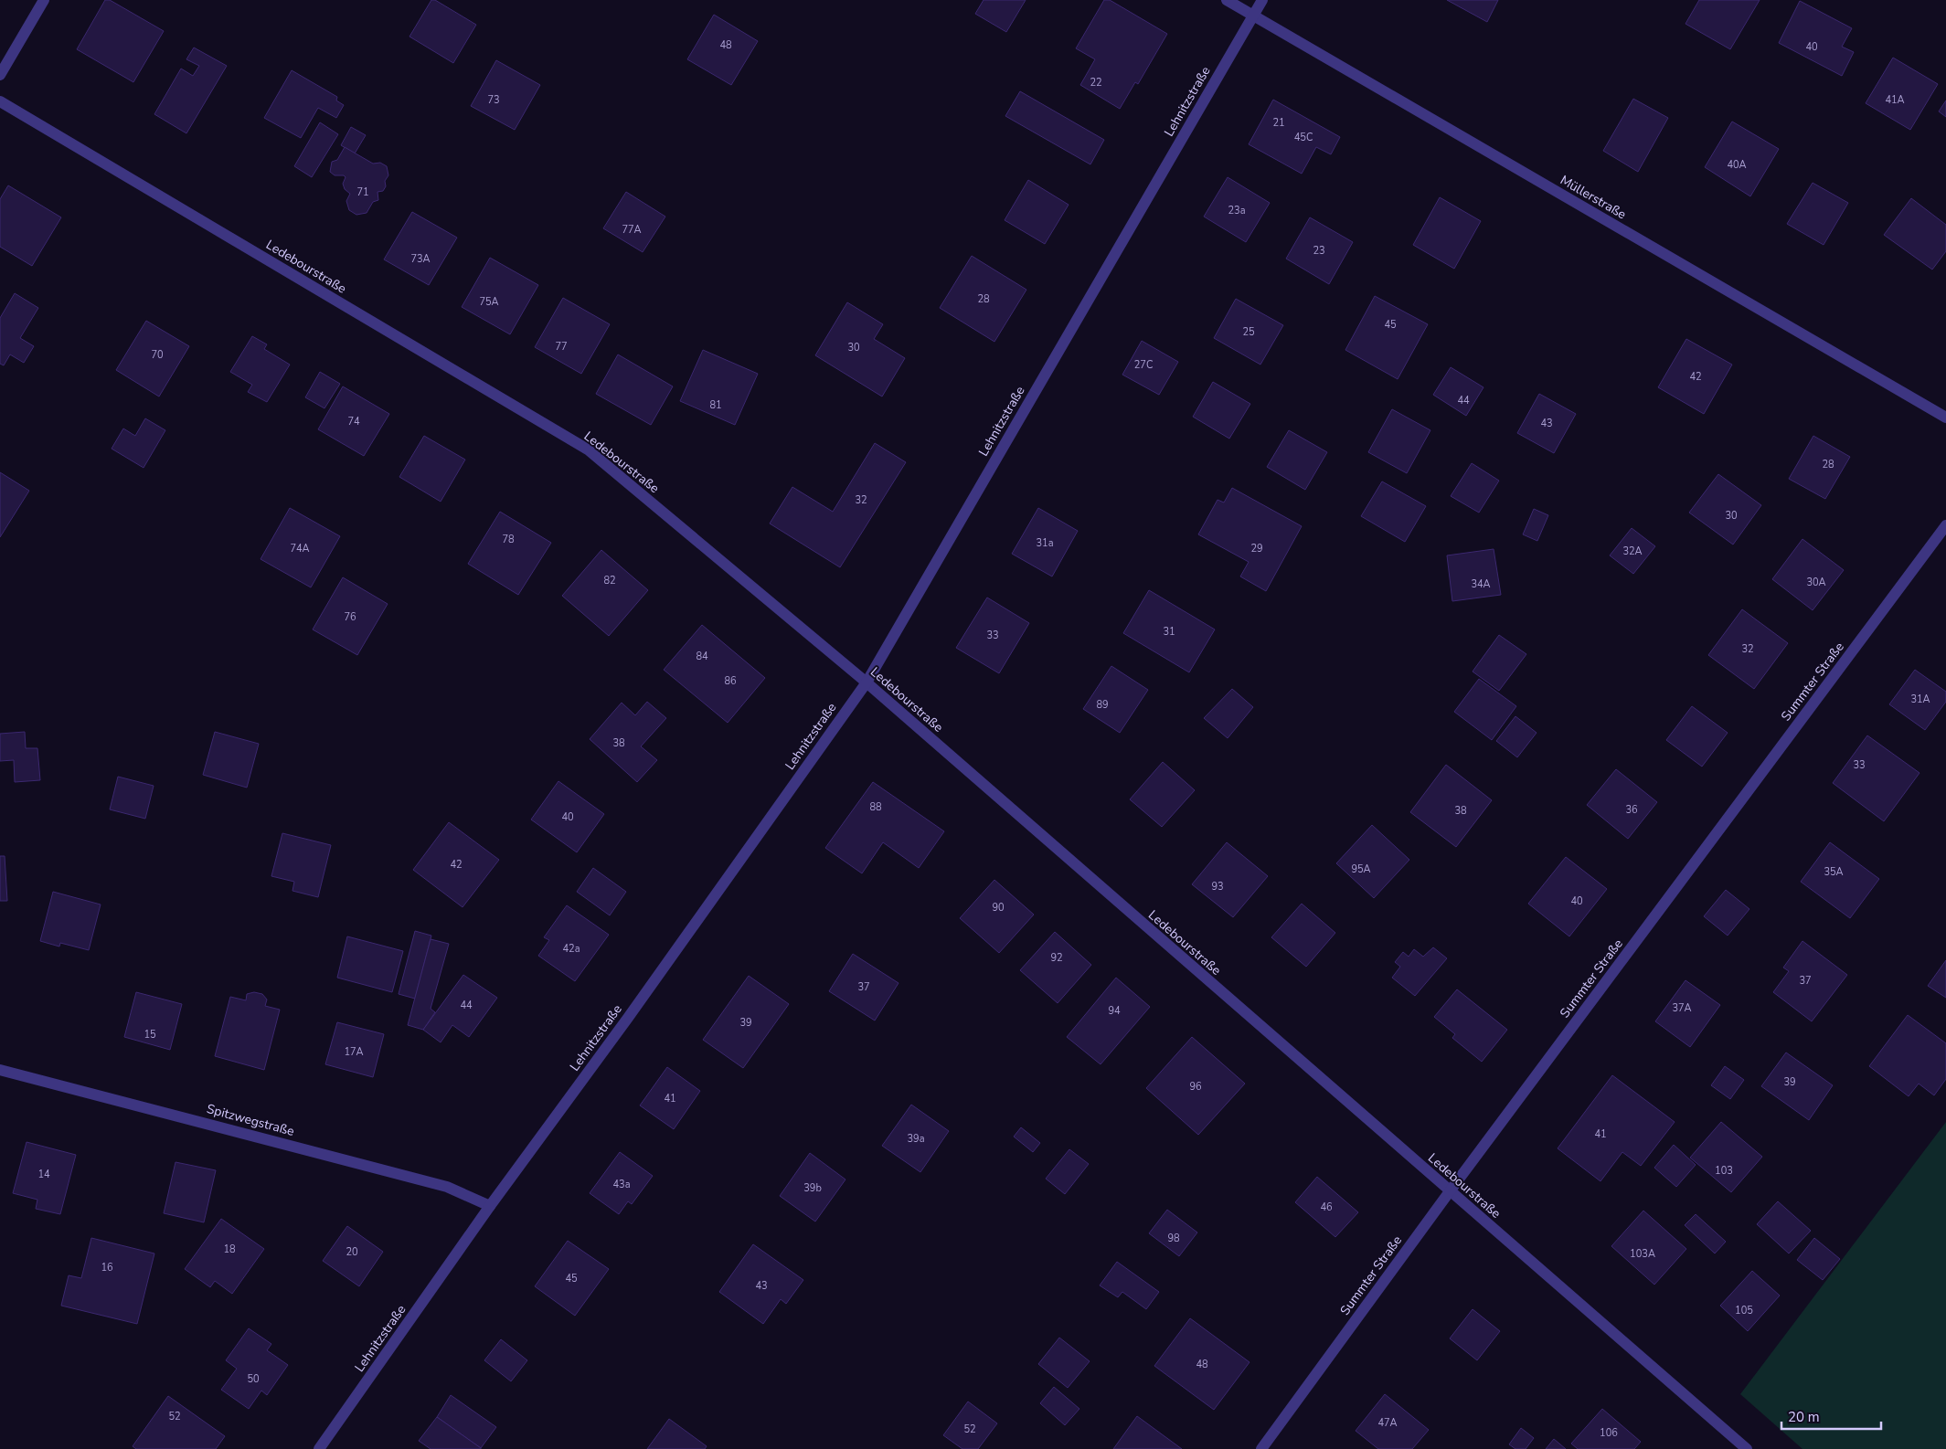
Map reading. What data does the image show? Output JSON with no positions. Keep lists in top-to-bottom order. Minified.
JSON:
{"streets":{"street":["Lehnitzstraße","Müllerstraße","Ledebourstraße","Summter Straße","Spitzwegstraße"]},"crossings":[["Lehnitzstraße","Müllerstraße"],["Lehnitzstraße","Ledebourstraße"],["Lehnitzstraße","Spitzwegstraße"],["Ledebourstraße","Summter Straße"]],"house_numbers":["48","40","22","73","41A","21","45C","40A","71","23a","77A","23","73A","28","75A","45","25","77","30","70","27C","42","44","81","74","43","28","32","30","78","31a","74A","29","32A","82","30A","34A","76","31","33","32","84","86","31A","89","38","33","88","36","38","40","42","95A","35A","93","40","90","42a","92","37","37","44","37A","94","39","15","17A","39","96","41","41","39a","103","14","43a","39b","46","98","18","20","103A","16","45","43","105","48","50","52","47A","52","106"],"scale_bar":"20 m"}
